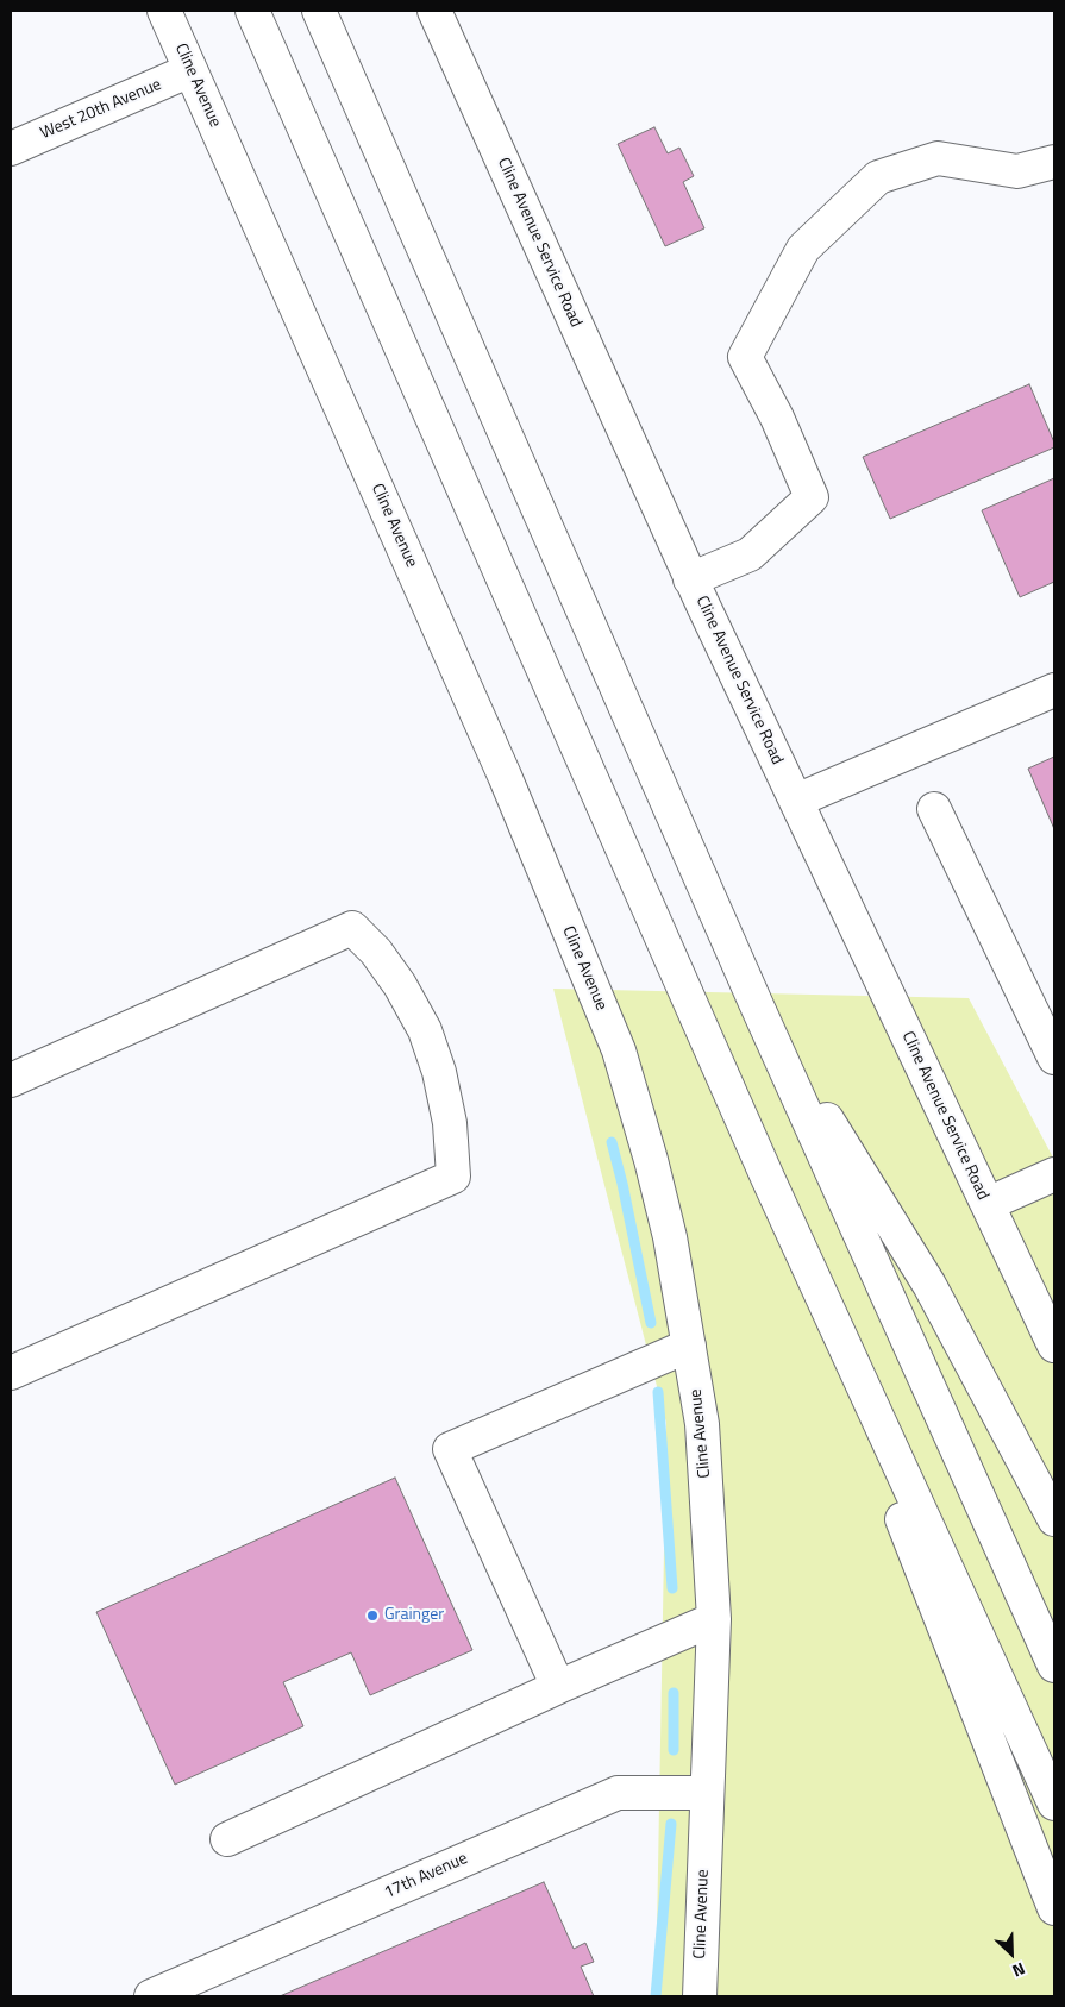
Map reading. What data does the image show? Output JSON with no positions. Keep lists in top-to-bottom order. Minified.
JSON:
{"streets":{"main road":["Cline Avenue","West 20th Avenue","Cline Avenue Service Road","17th Avenue"]},"crossings":[["Cline Avenue","West 20th Avenue"],["Cline Avenue","17th Avenue"]],"places":["Grainger"],"north":"bottom right"}
